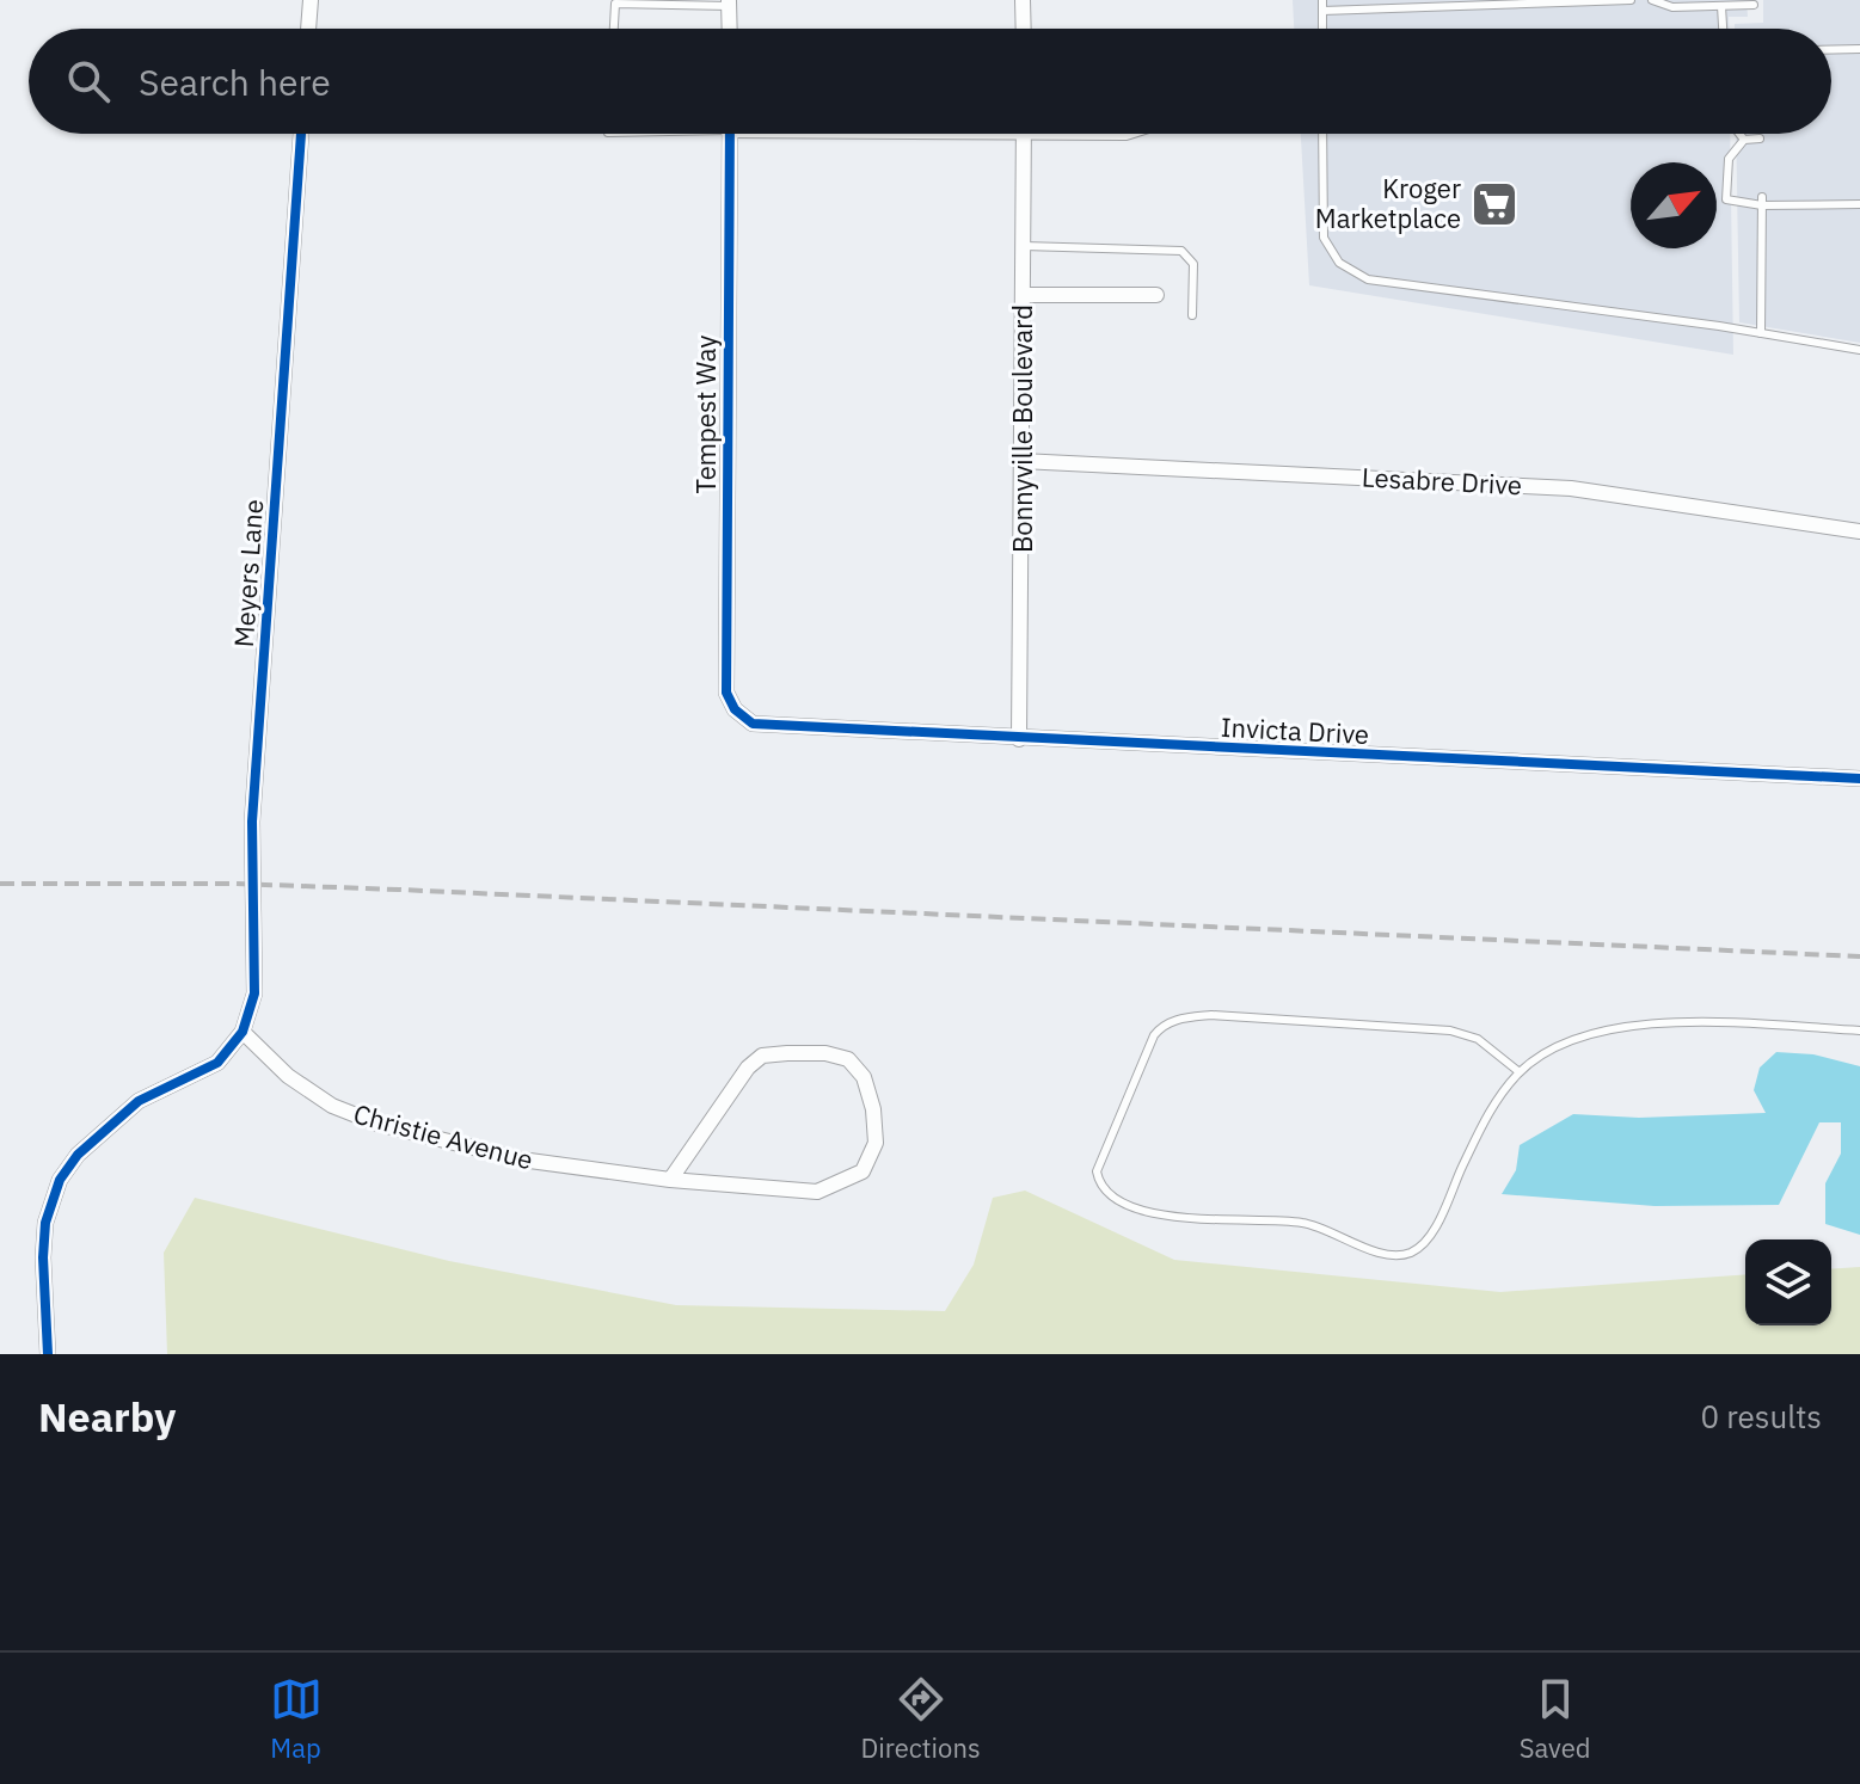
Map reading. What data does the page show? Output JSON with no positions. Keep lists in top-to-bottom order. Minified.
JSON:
{"streets":{"street":["Tempest Way","Bonnyville Boulevard","Lesabre Drive","Meyers Lane","Invicta Drive","Christie Avenue"]},"crossings":[["Tempest Way","Invicta Drive"],["Bonnyville Boulevard","Lesabre Drive"],["Bonnyville Boulevard","Invicta Drive"],["Meyers Lane","Christie Avenue"]],"places":{"supermarket":["Kroger Marketplace"]},"north":"top right","page":{"search":"Search here","heading":["Nearby","0 results"],"nav":["Map","Directions","Saved"]}}
